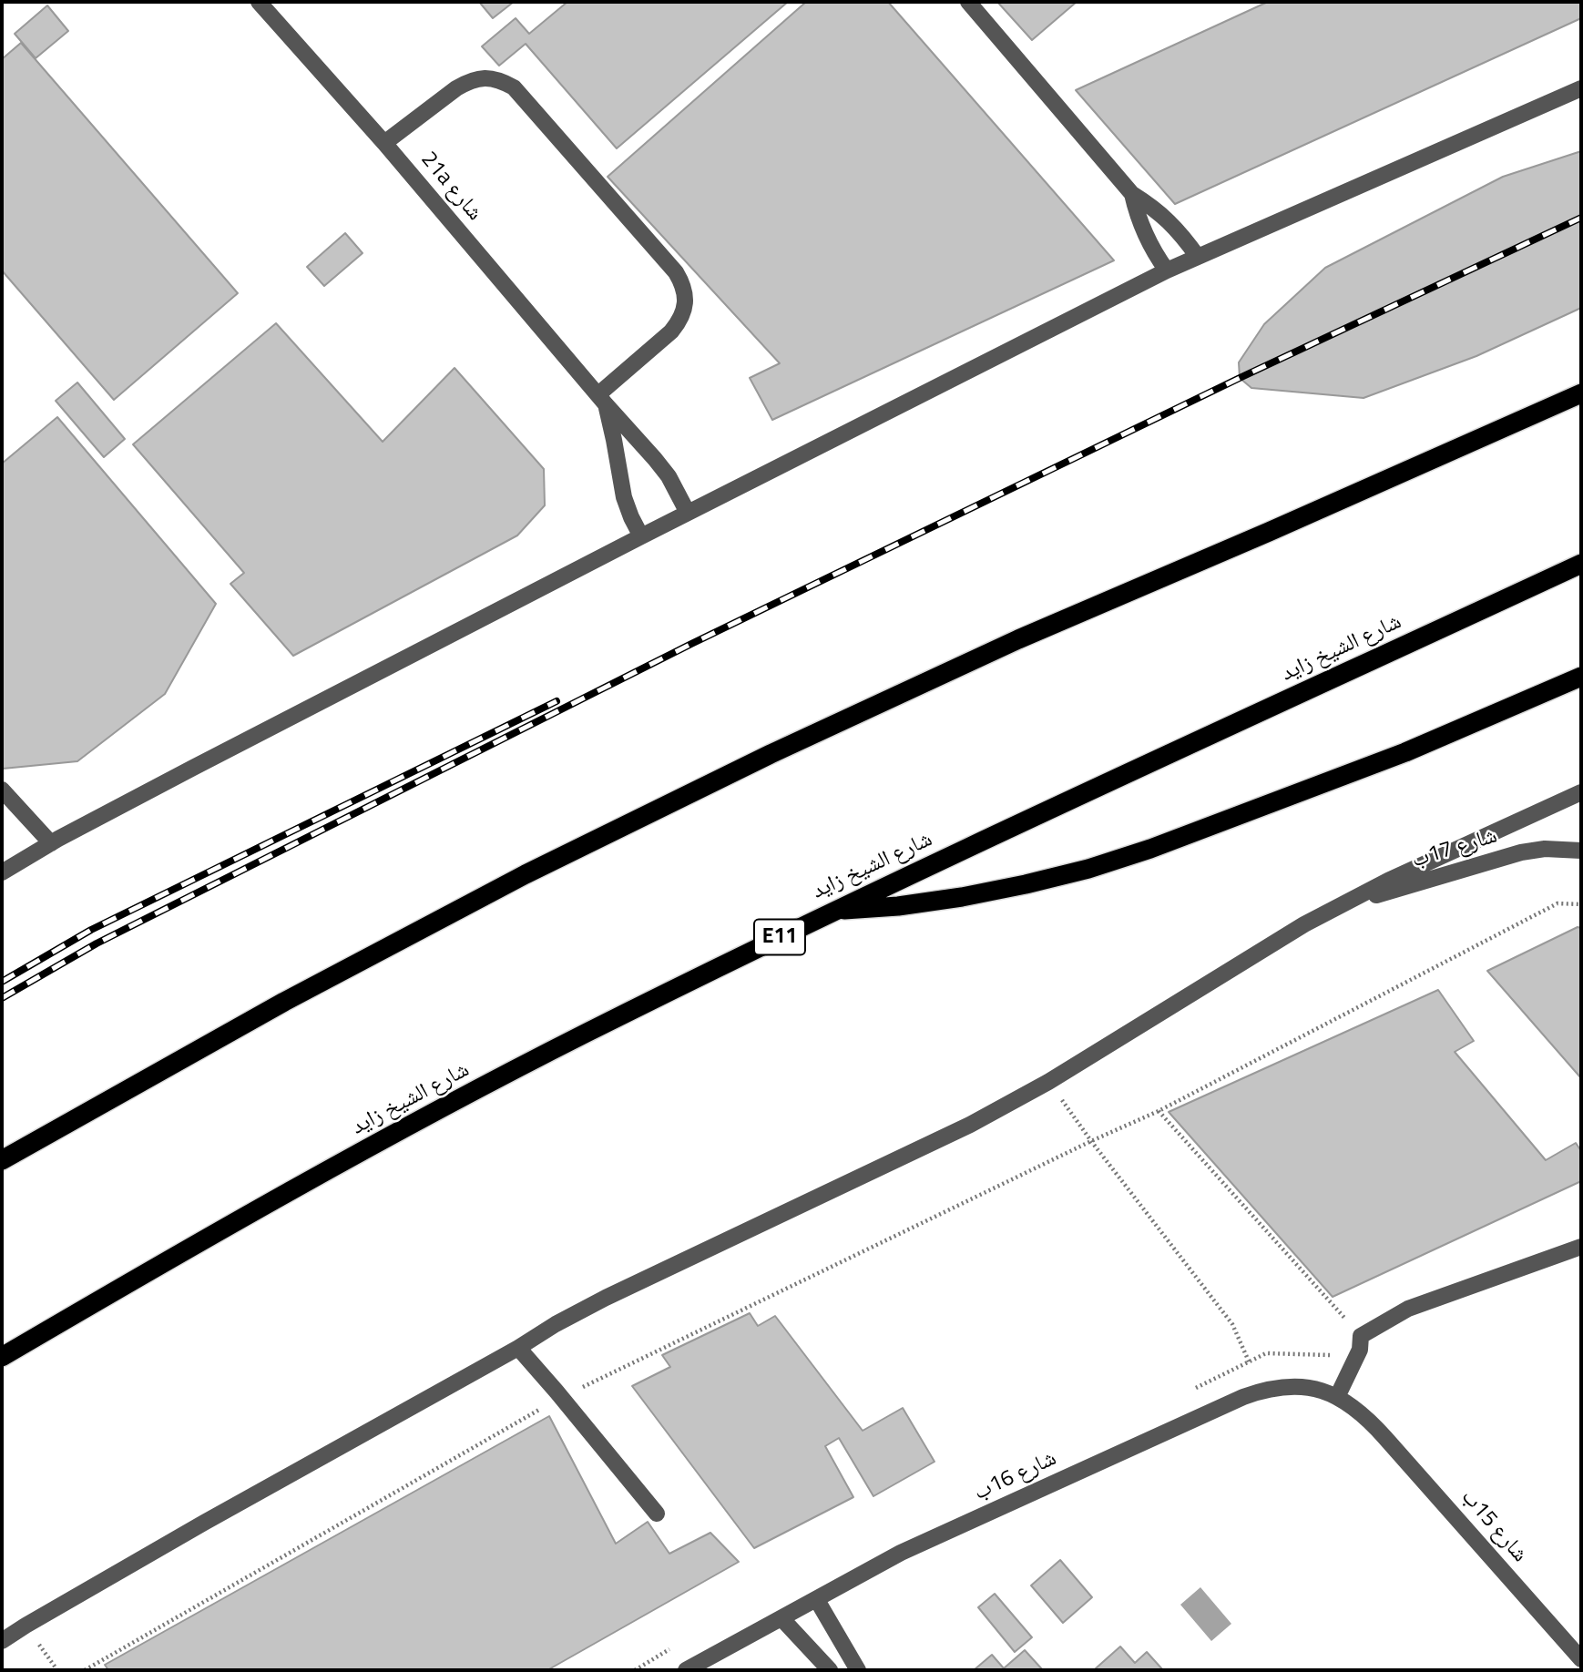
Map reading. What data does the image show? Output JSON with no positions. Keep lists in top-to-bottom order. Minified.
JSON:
{"streets":{"highway":["شارع الشيخ زايد","E11"],"street":["21a شارع","شارع 17ب","شارع 16ب","شارع 15ب"]},"crossings":[["شارع 16ب","شارع 15ب"]]}
